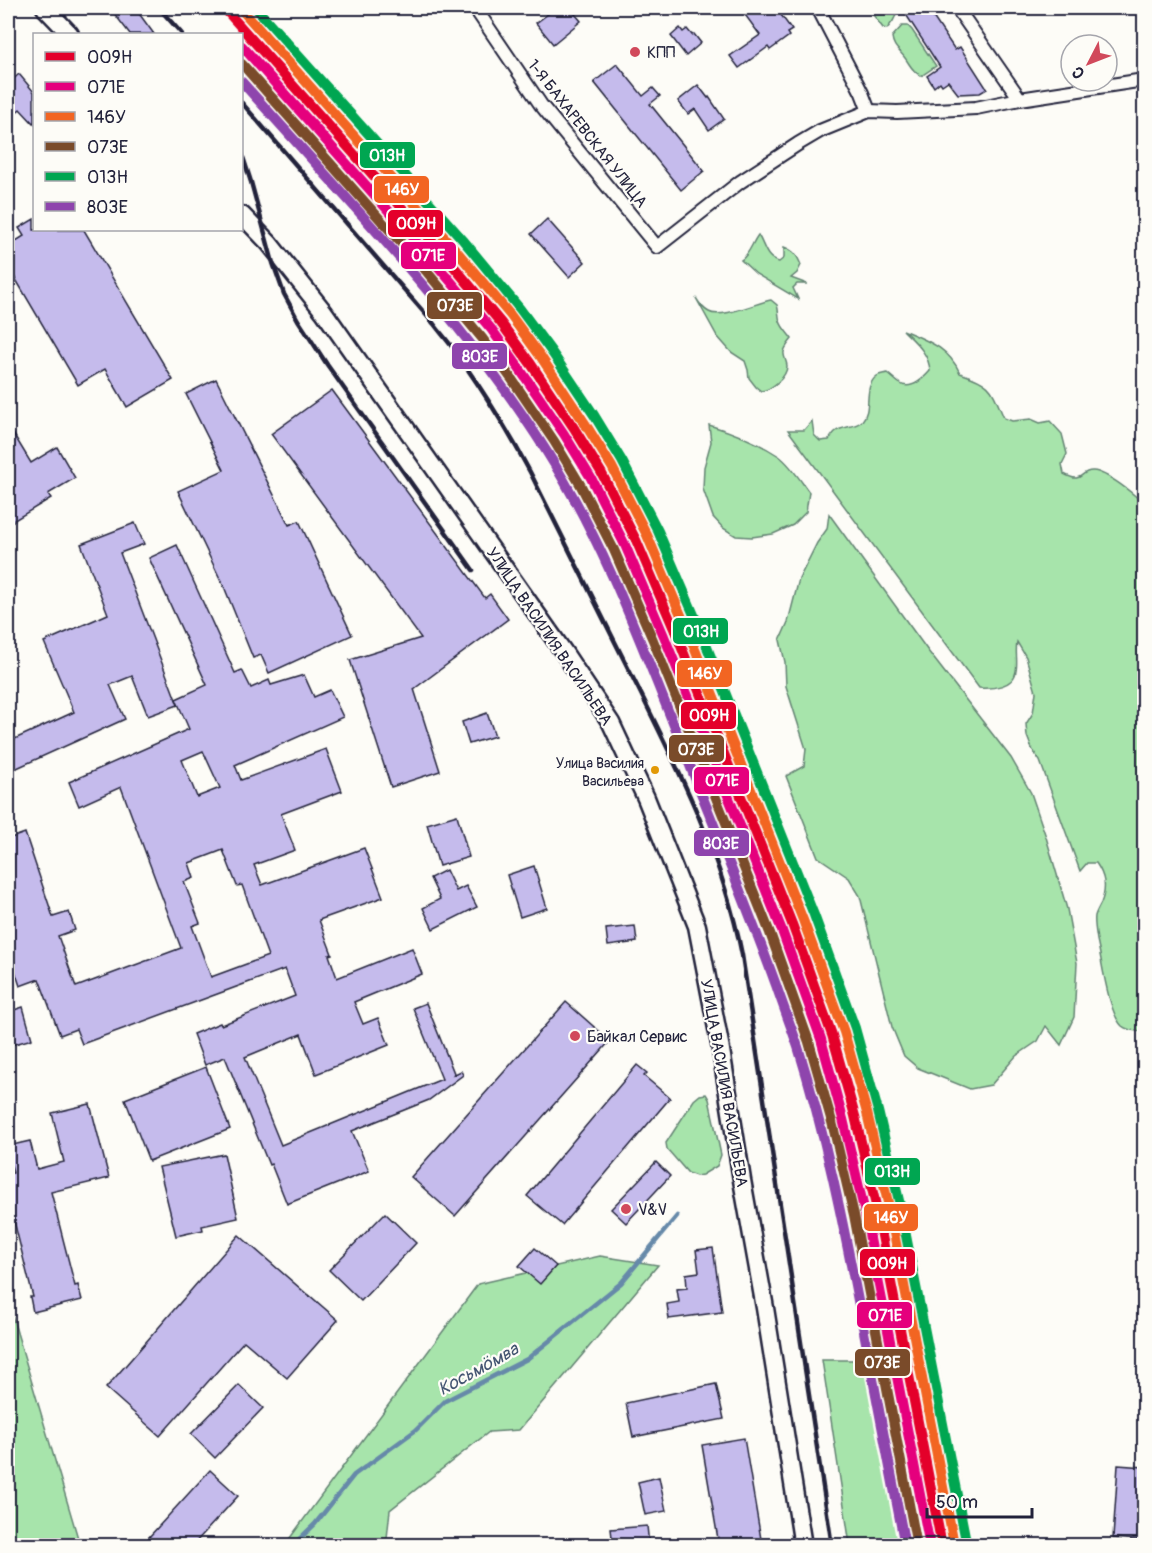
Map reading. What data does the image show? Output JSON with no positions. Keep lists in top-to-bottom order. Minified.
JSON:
{"streets":{"main road":["УЛИЦА ВАСИЛИЯ ВАСИЛЬЕВА"],"street":["1-Я БАХАРЕВСКАЯ УЛИЦА"]},"water":["Косьмӧмва"],"places":["КПП","Улица Василия Васильева","Байкал Сервис","V&V"],"lines":["transit line 009Н","transit line 146У","transit line 013Н","transit line 071Е","transit line 073Е","transit line 803Е"],"legend":["009Н","071Е","146У","073Е","013Н","803Е"],"scale_bar":"50 m","north":"bottom left"}
